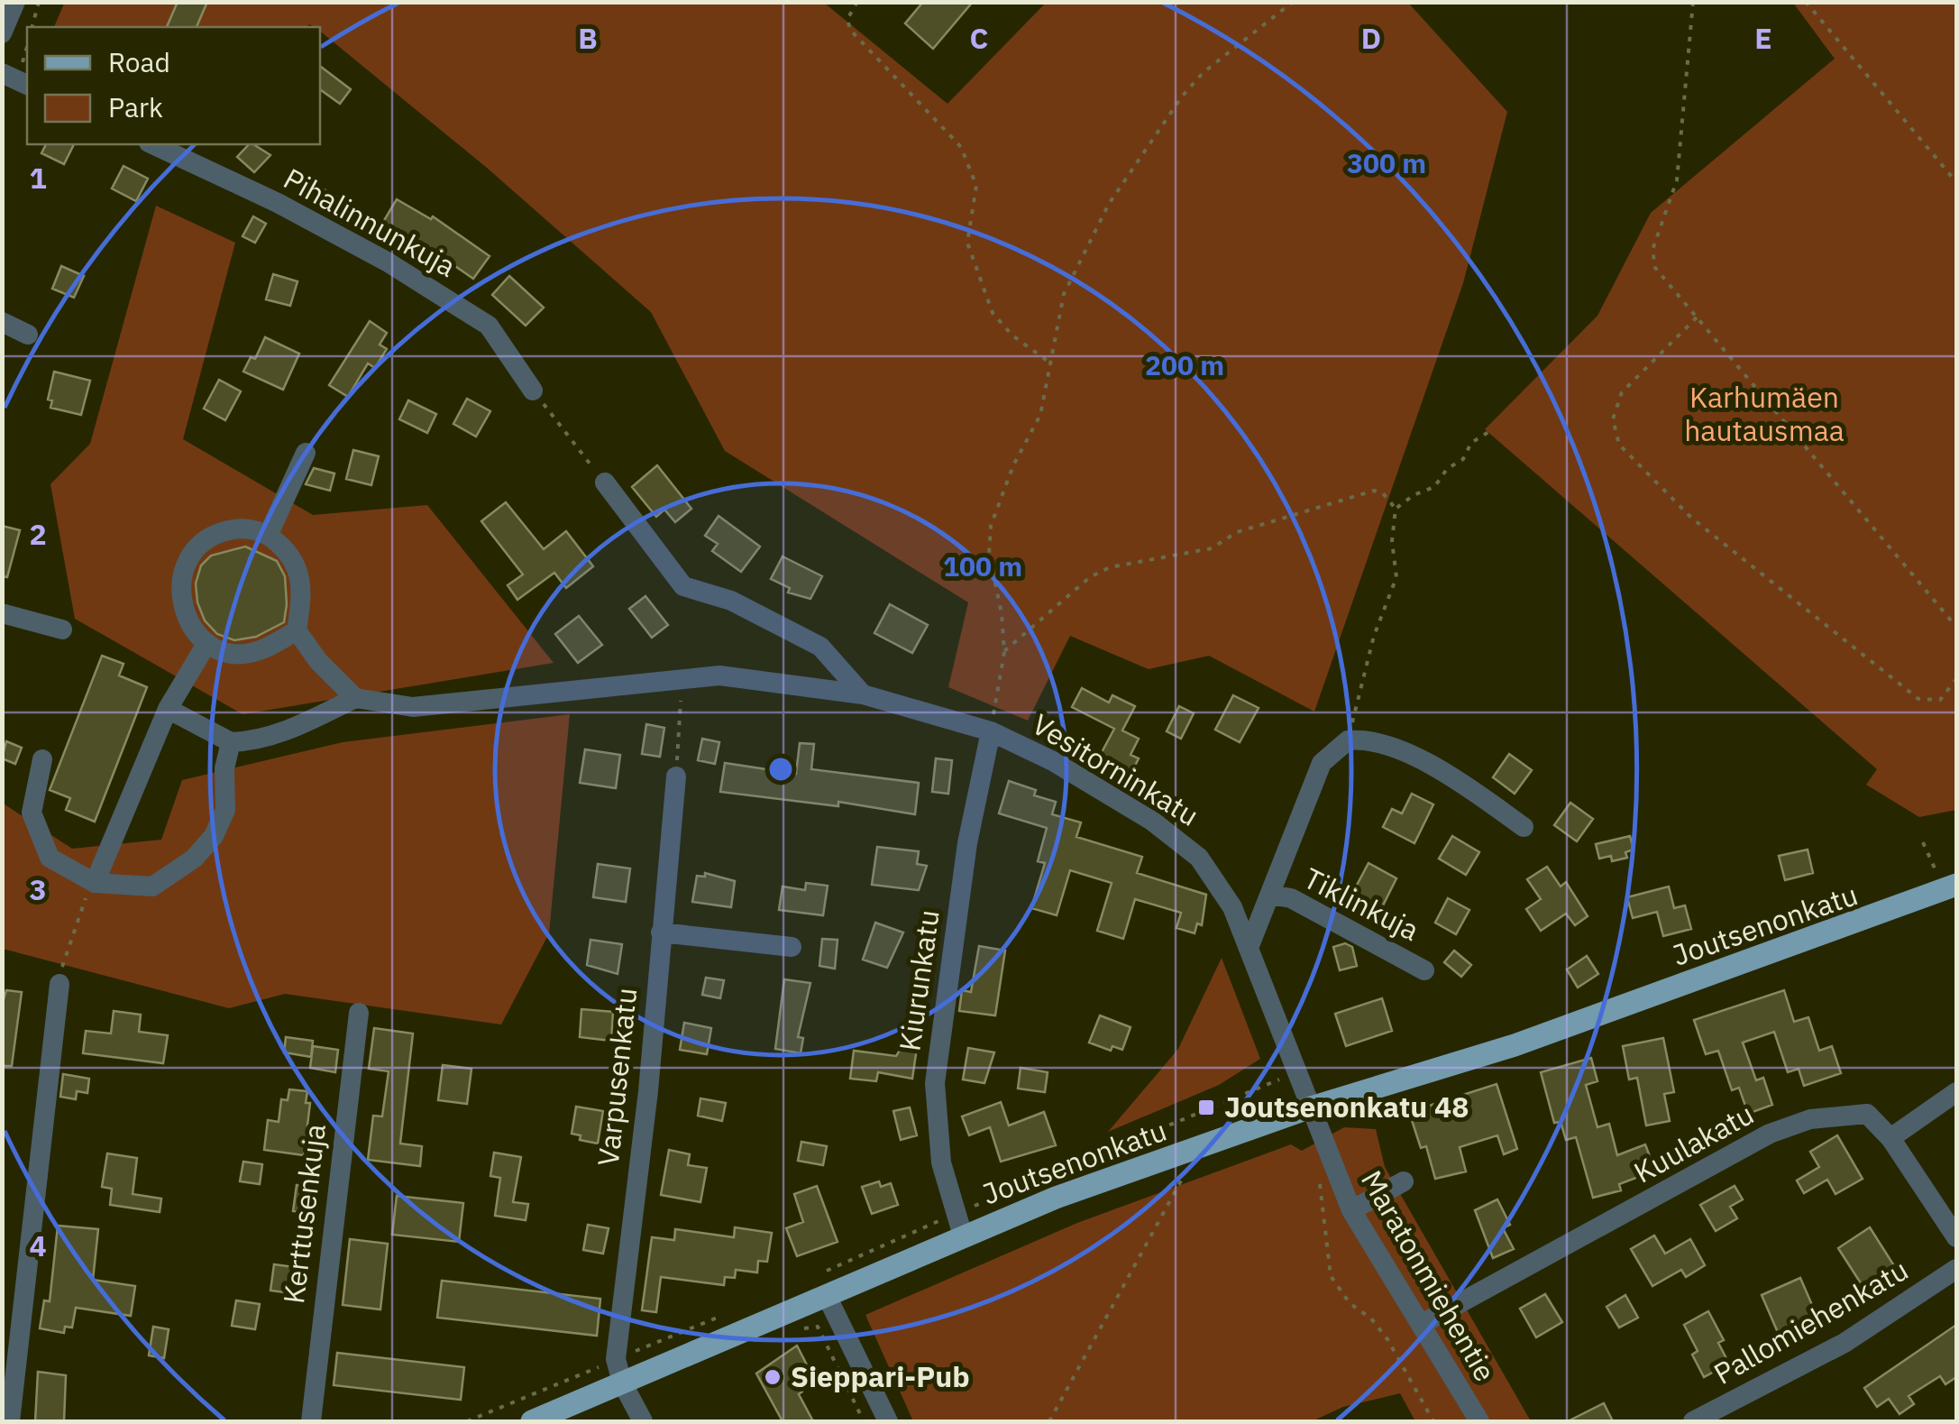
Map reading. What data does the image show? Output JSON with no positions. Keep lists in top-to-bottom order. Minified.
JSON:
{"streets":{"main road":["Joutsenonkatu"],"street":["Pihalinnunkuja","Vesitorninkatu","Tiklinkuja","Kiurunkatu","Varpusenkatu","Kuulakatu","Kerttusenkuja","Maratonmiehentie","Pallomiehenkatu"]},"crossings":[["Vesitorninkatu","Joutsenonkatu"],["Vesitorninkatu","Kiurunkatu"],["Vesitorninkatu","Maratonmiehentie"],["Joutsenonkatu","Kiurunkatu"],["Joutsenonkatu","Varpusenkatu"],["Joutsenonkatu","Maratonmiehentie"],["Kuulakatu","Maratonmiehentie"]],"parks":["Karhumäen hautausmaa"],"places":{"transit":["Joutsenonkatu 48"],"other":["Sieppari-Pub"]},"legend":["Road","Park"],"grid":{"columns":["B","C","D","E"],"rows":["1","2","3","4"]},"rings":["300 m","200 m","100 m"]}
